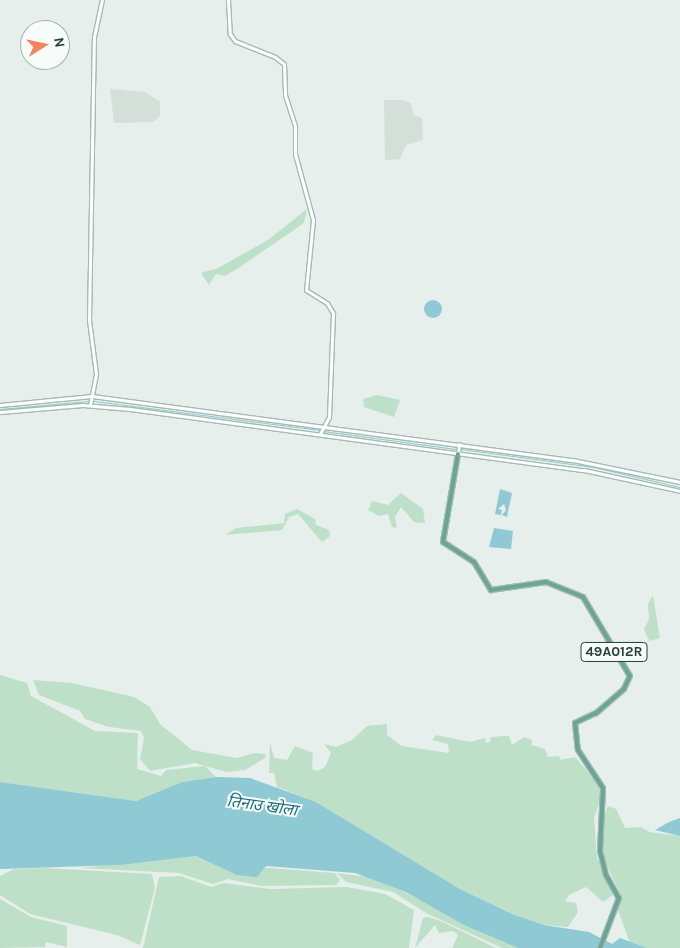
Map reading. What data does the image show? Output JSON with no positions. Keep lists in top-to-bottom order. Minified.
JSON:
{"streets":{"main road":["49A012R"]},"water":["तिनाउ खोला"],"north":"right"}
